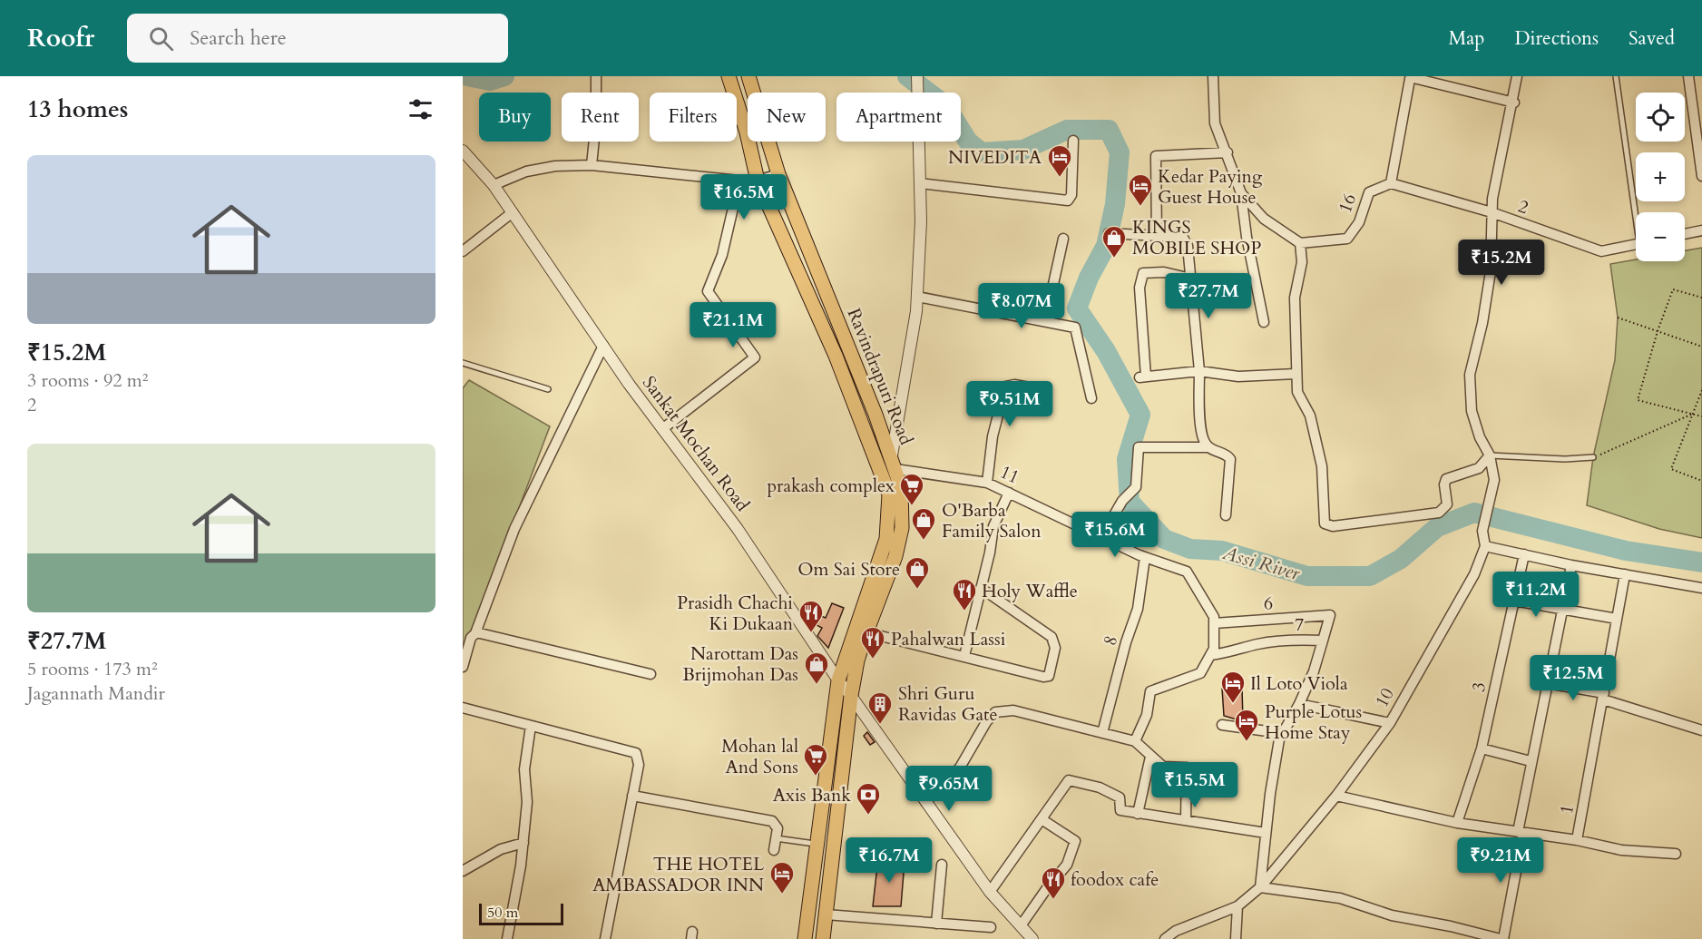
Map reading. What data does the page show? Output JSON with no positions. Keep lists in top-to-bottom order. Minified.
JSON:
{"streets":{"main road":["Ravindrapuri Road"],"street":["16","2","Sankat Mochan Road","11","6","7","8","3","10","1"]},"crossings":[["16","2"],["Ravindrapuri Road","Sankat Mochan Road"],["Ravindrapuri Road","11"],["11","6"],["11","8"],["6","7"],["3","1"],["10","1"]],"water":["Assi River"],"places":{"hotel":["NIVEDITA","Kedar Paying Guest House","Il Loto Viola","Purple Lotus Home Stay","THE HOTEL AMBASSADOR INN"],"shop":["KINGS MOBILE SHOP","O'Barba Family Salon","Om Sai Store","Narottam Das Brijmohan Das"],"supermarket":["prakash complex","Mohan lal And Sons"],"restaurant":["Holy Waffle","Prasidh Chachi Ki Dukaan","Pahalwan Lassi","foodox cafe"],"building":["Shri Guru Ravidas Gate"],"bank":["Axis Bank"]},"scale_bar":"50 m","page":{"header":"Roofr","search":"Search here","nav":["Map","Directions","Saved"],"heading":"13 homes","map_buttons":["+","−"],"chip":["Buy","Rent","Filters","New","Apartment"],"list":[{"name":"₹15.2M","note":"3 rooms · 92 m² · 2"},{"name":"₹27.7M","note":"5 rooms · 173 m² · Jagannath Mandir"}],"price":["₹16.5M","₹15.2M","₹27.7M","₹8.07M","₹21.1M","₹9.51M","₹15.6M","₹11.2M","₹12.5M","₹15.5M","₹9.65M","₹16.7M","₹9.21M"],"scale":"50 m"}}
